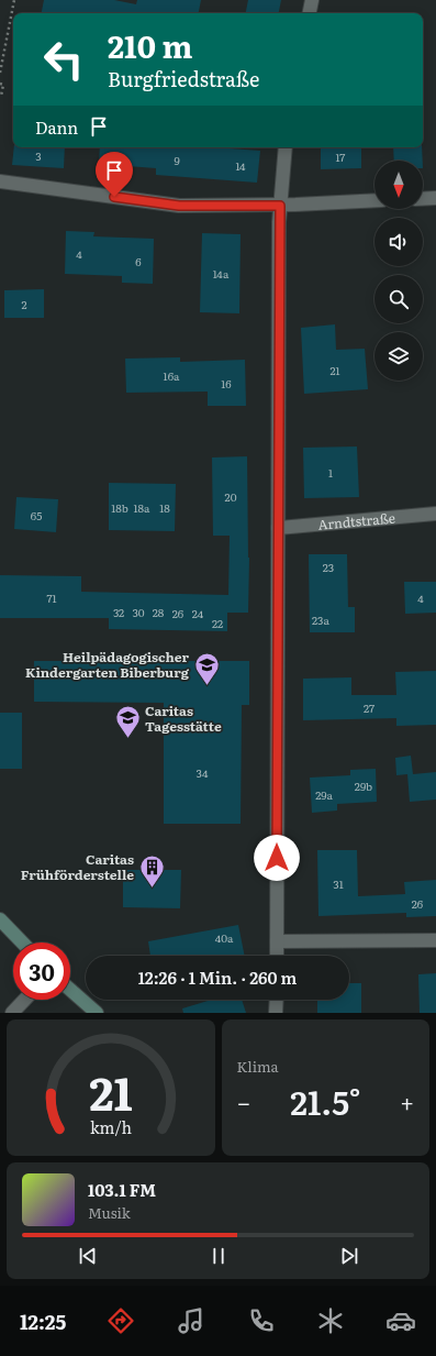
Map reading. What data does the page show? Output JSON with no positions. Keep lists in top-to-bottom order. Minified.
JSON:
{"streets":{"street":["Arndtstraße"]},"places":{"school or university":["Heilpädagogischer Kindergarten Biberburg","Caritas Tagesstätte"],"building":["Caritas Frühförderstelle"]},"house_numbers":["3","17","9","14","4","6","14a","2","21","16a","16","1","20","18b","18a","18","65","23","71","4","32","30","28","26","24","23a","22","27","34","29b","29a","31","26","40a"],"north":"bottom","page":{"turn":["210 m","Burgfriedstraße"],"then":"Dann","limit":"30","trip":"12:26 · 1 Min. · 260 m","tile":"Klima","heat":["−","21.5°","+"],"song":["103.1 FM","Musik"],"tabs":"12:25","gauge":["21","km/h"]}}
